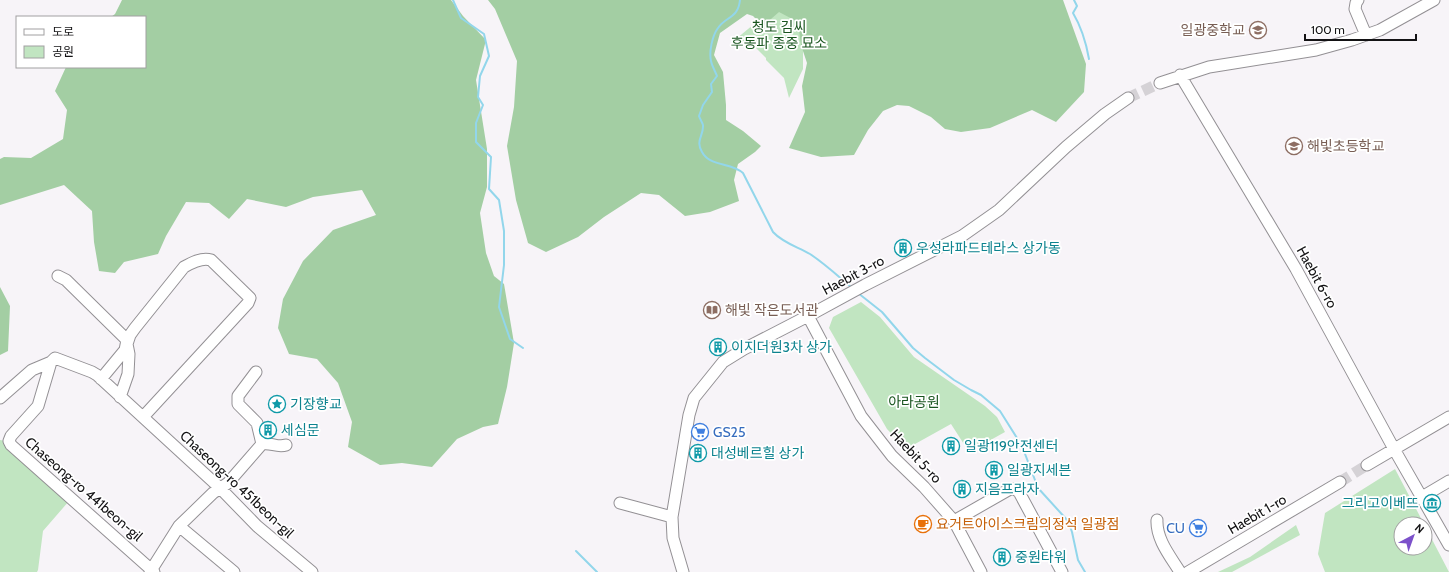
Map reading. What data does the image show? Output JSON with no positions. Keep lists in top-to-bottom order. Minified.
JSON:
{"streets":{"street":["Haebit 3-ro","Haebit 6-ro","Haebit 5-ro","Chaseong-ro 451beon-gil","Chaseong-ro 441beon-gil","Haebit 1-ro"]},"crossings":[["Haebit 3-ro","Haebit 5-ro"],["Chaseong-ro 451beon-gil","Chaseong-ro 441beon-gil"]],"parks":["청도 김씨 후동파 종중 묘소","아라공원"],"places":{"school or university":["일광중학교","해빛초등학교"],"building":["우성라파드테라스 상가동","이지더원3차 상가","세심문","일광119안전센터","대성베르힐 상가","일광지세븐","지음프라자","중원타워"],"library":["해빛 작은도서관"],"place":["기장향교"],"supermarket":["GS25","CU"],"museum":["그리고이베뜨"],"cafe":["요거트아이스크림의정석 일광점"]},"legend":["도로","공원"],"scale_bar":"100 m","north":"top right"}
